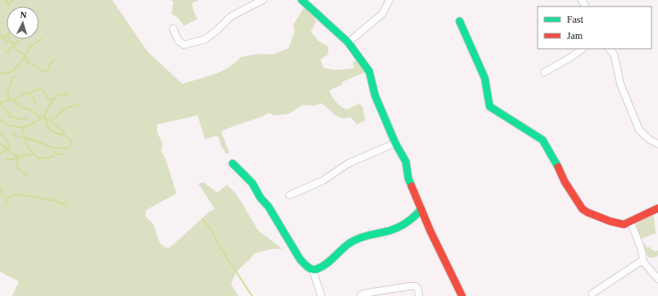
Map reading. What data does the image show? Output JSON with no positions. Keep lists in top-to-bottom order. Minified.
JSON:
{"legend":["Fast","Jam"],"north":"top"}
